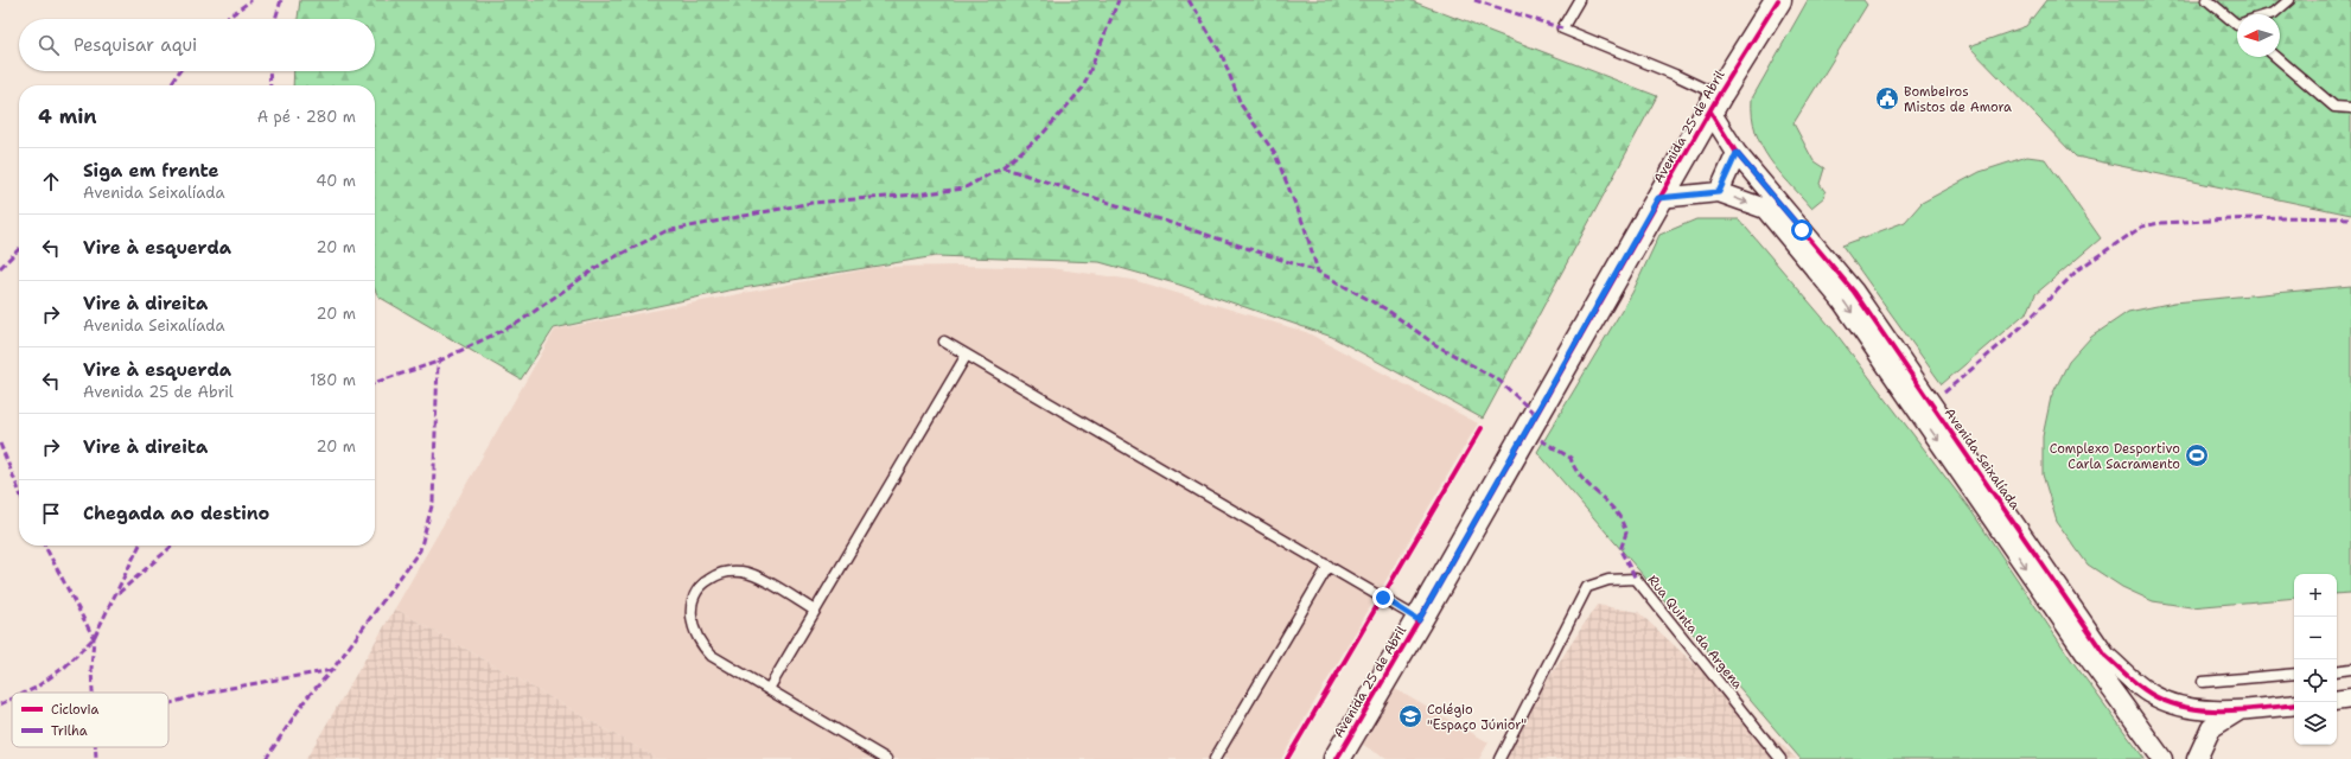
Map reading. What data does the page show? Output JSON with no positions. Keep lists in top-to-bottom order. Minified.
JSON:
{"streets":{"main road":["Avenida 25 de Abril"],"street":["Avenida Seixalíada"],"lane":["Rua Quinta da Argena"]},"crossings":[["Avenida 25 de Abril","Avenida Seixalíada"]],"places":{"public building":["Bombeiros Mistos de Amora"],"sports":["Complexo Desportivo Carla Sacramento"],"school or university":["Colégio \"Espaço Júnior\""]},"legend":["Ciclovia","Trilha"],"north":"left","page":{"search":"Pesquisar aqui","heading":["4 min","A pé · 280 m"],"list":[["Siga em frente","Avenida Seixalíada","40 m"],["Vire à esquerda","20 m"],["Vire à direita","Avenida Seixalíada","20 m"],["Vire à esquerda","Avenida 25 de Abril","180 m"],["Vire à direita","20 m"],"Chegada ao destino"],"map_buttons":["+","−"]}}
